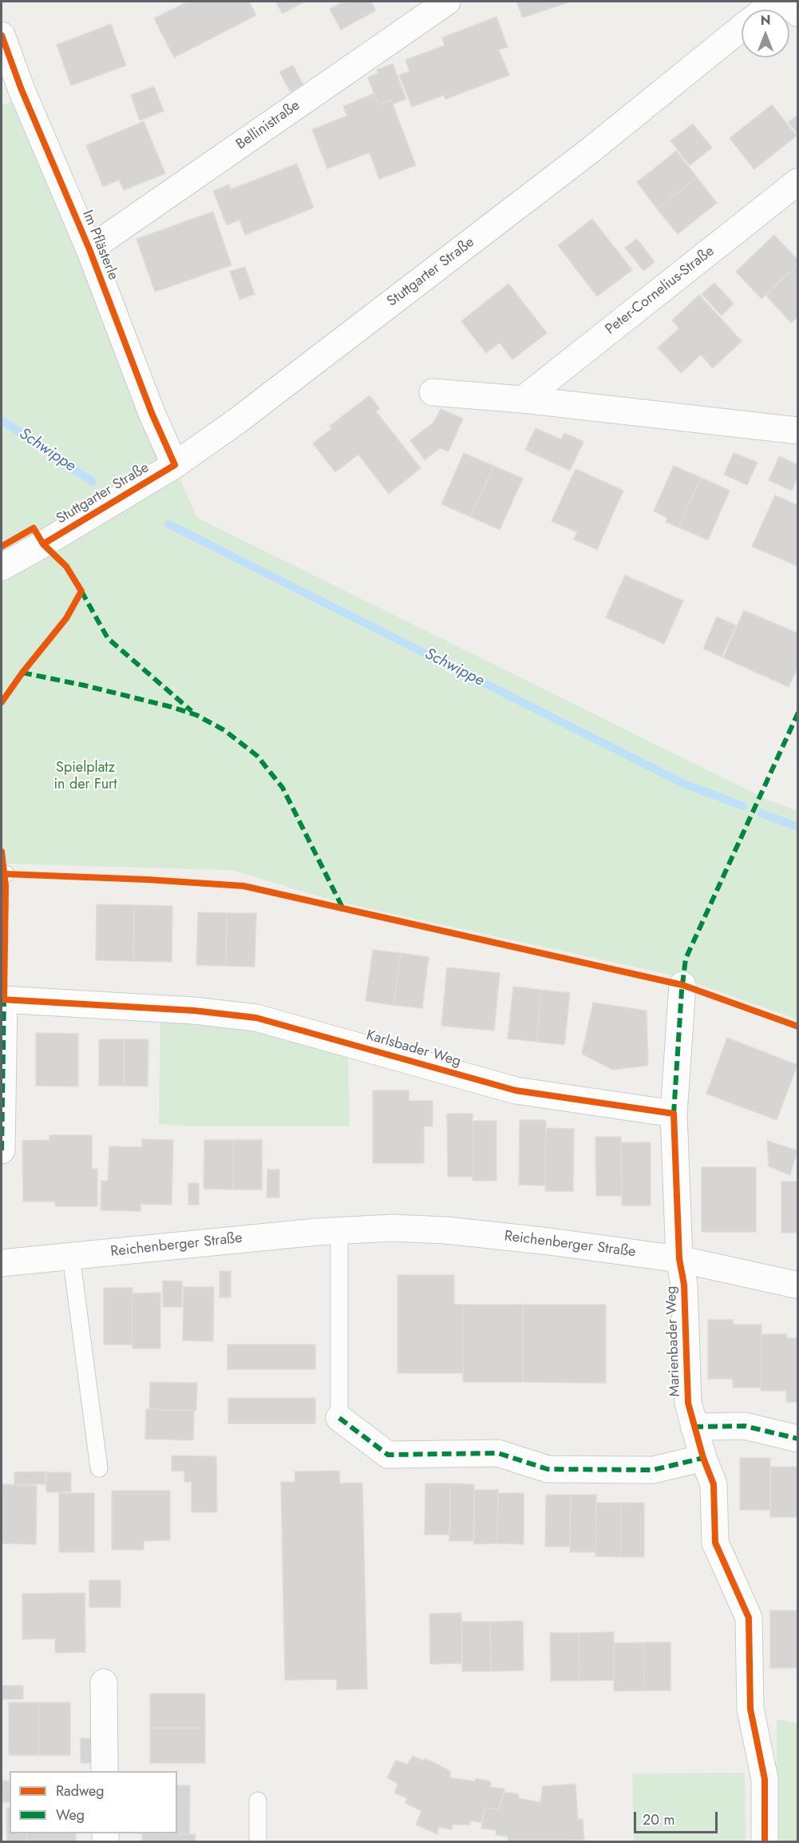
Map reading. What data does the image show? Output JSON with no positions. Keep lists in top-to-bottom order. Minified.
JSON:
{"streets":{"street":["Bellinistraße","Im Pflästerle","Stuttgarter Straße","Peter-Cornelius-Straße","Karlsbader Weg","Reichenberger Straße","Marienbader Weg"]},"crossings":[["Bellinistraße","Im Pflästerle"],["Im Pflästerle","Stuttgarter Straße"],["Reichenberger Straße","Marienbader Weg"]],"water":["Schwippe"],"parks":["Spielplatz in der Furt"],"legend":["Radweg","Weg"],"scale_bar":"20 m","north":"top"}
